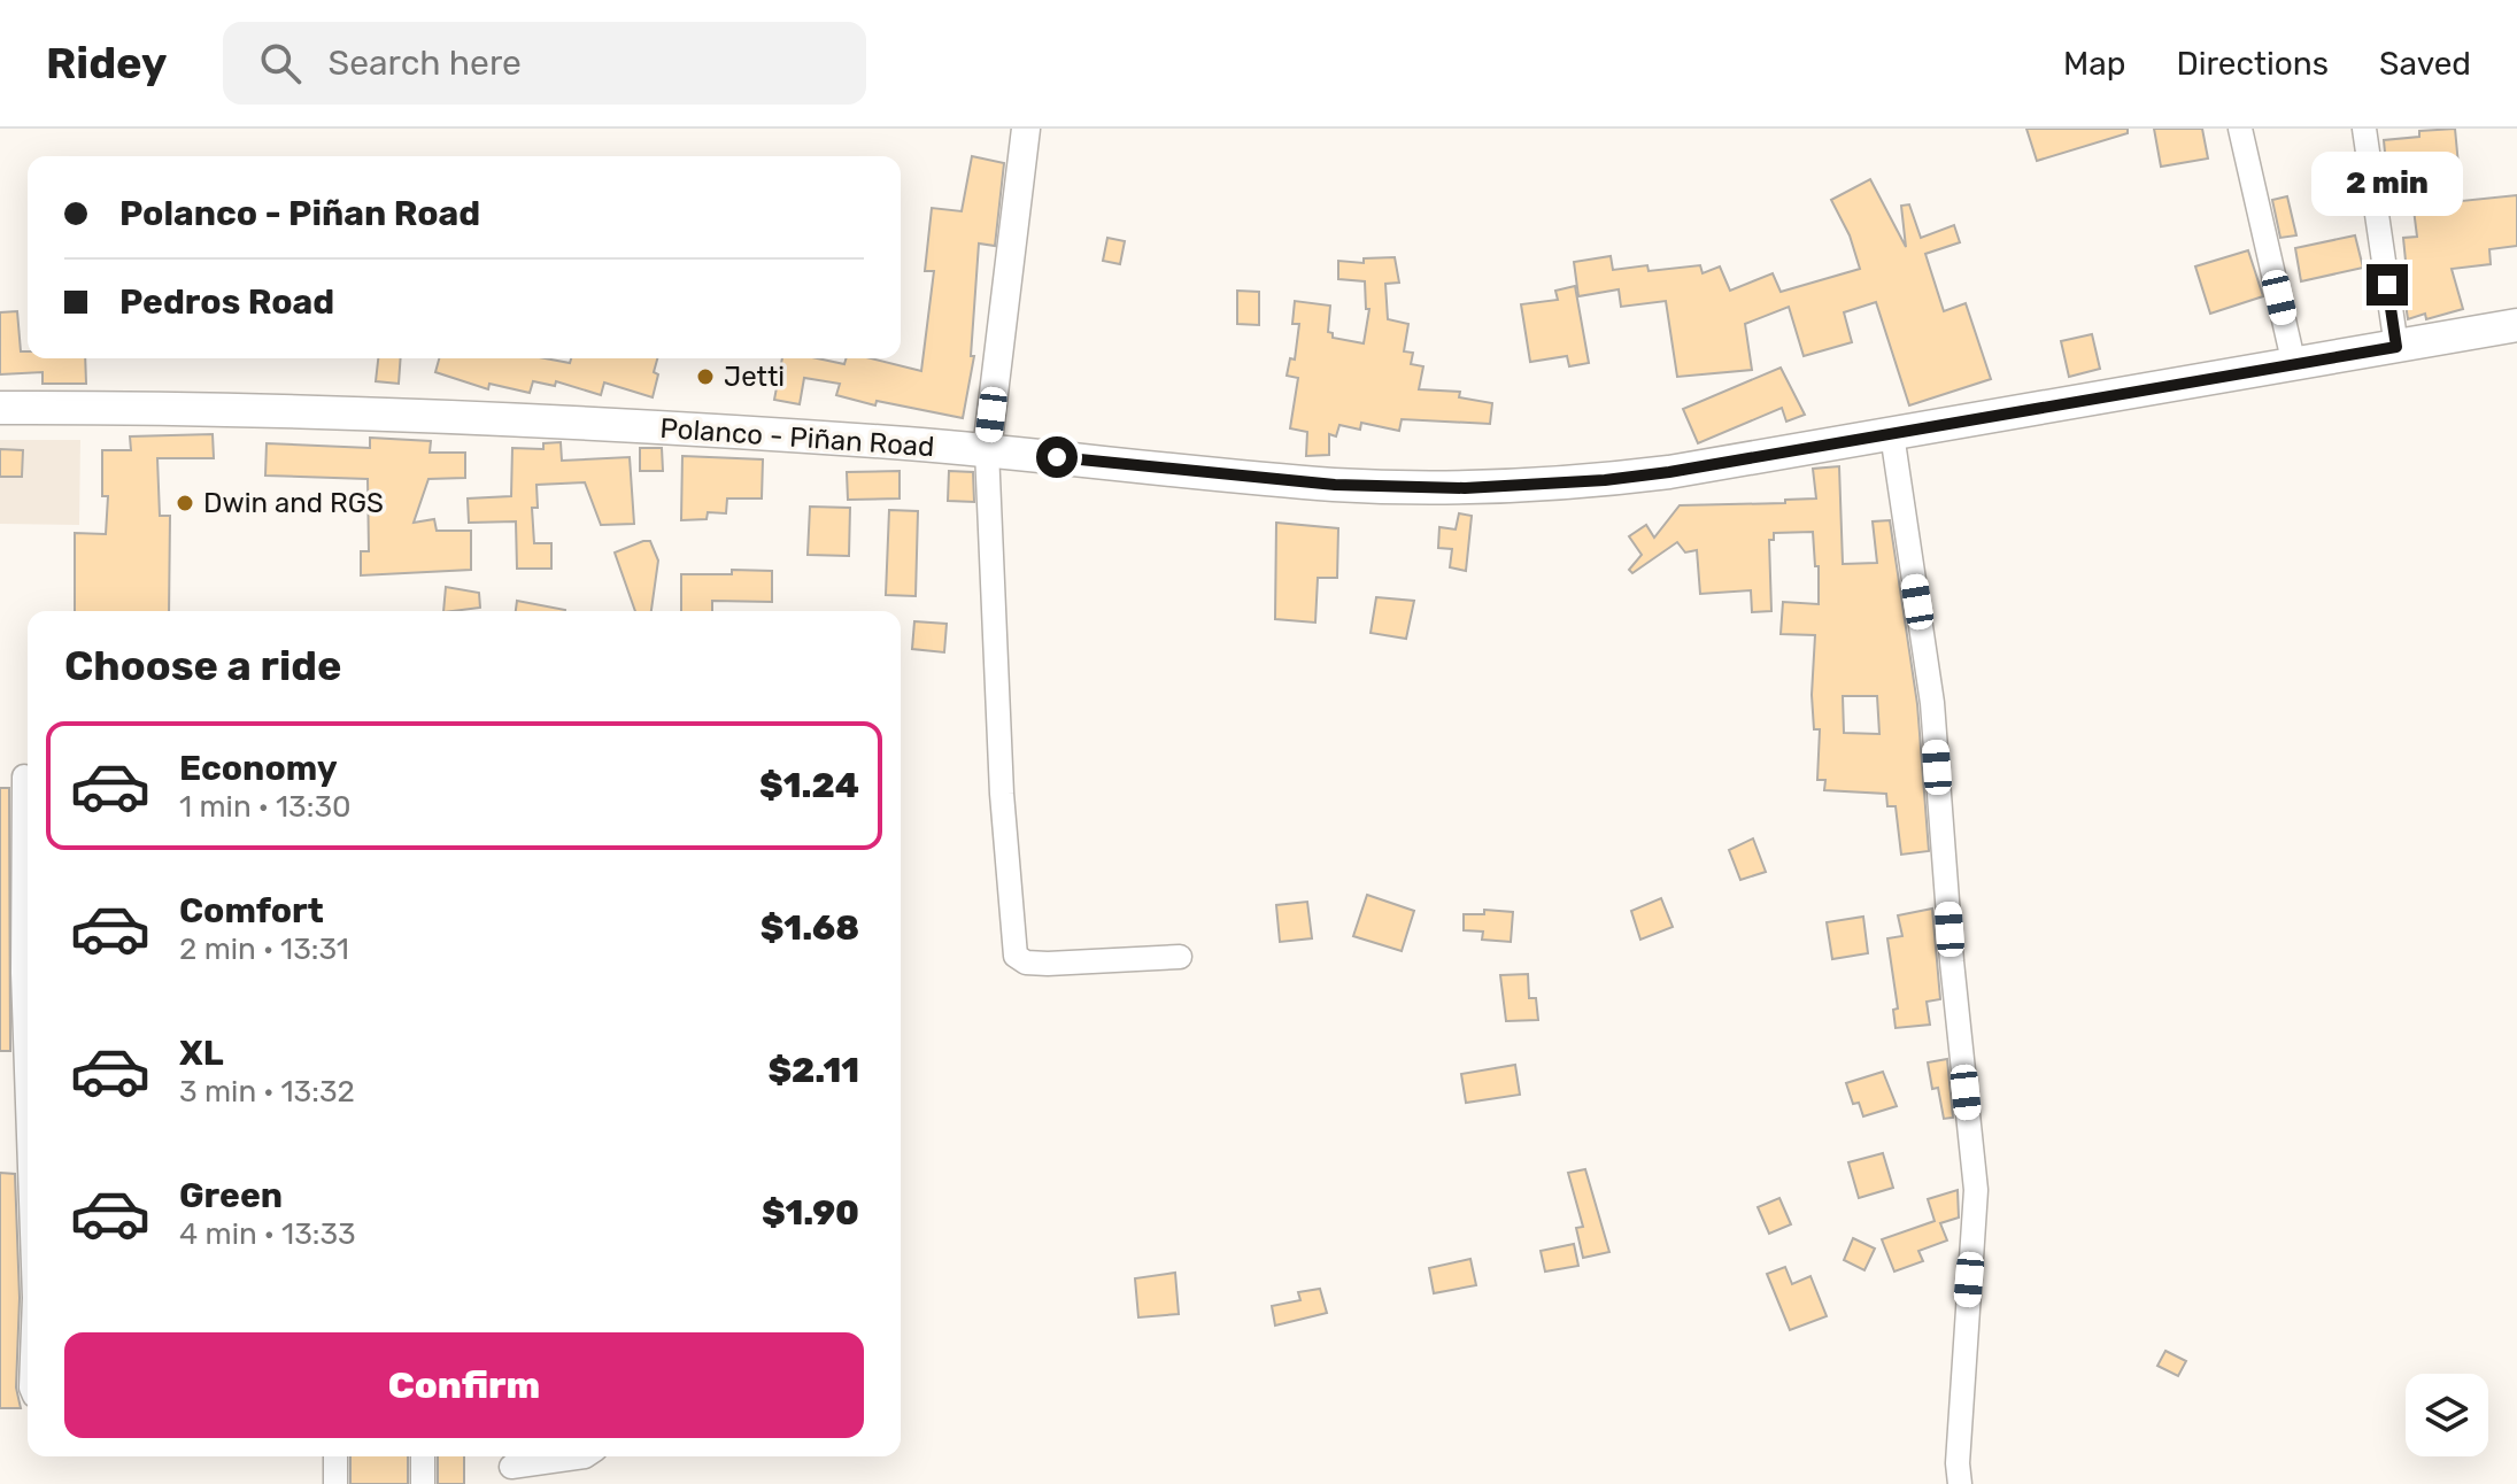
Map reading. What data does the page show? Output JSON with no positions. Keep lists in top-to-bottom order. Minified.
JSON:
{"streets":{"main road":["Polanco - Piñan Road"]},"places":["Jetti","Dwin and RGS"],"page":{"header":"Ridey","search":"Search here","nav":["Map","Directions","Saved"],"bubble":"2 min","banner":["Polanco - Piñan Road","Pedros Road"],"heading":"Choose a ride","list":[{"name":"Economy","note":"1 min · 13:30","value":"$1.24"},{"name":"Comfort","note":"2 min · 13:31","value":"$1.68"},{"name":"XL","note":"3 min · 13:32","value":"$2.11"},{"name":"Green","note":"4 min · 13:33","value":"$1.90"}],"buttons":"Confirm"}}
